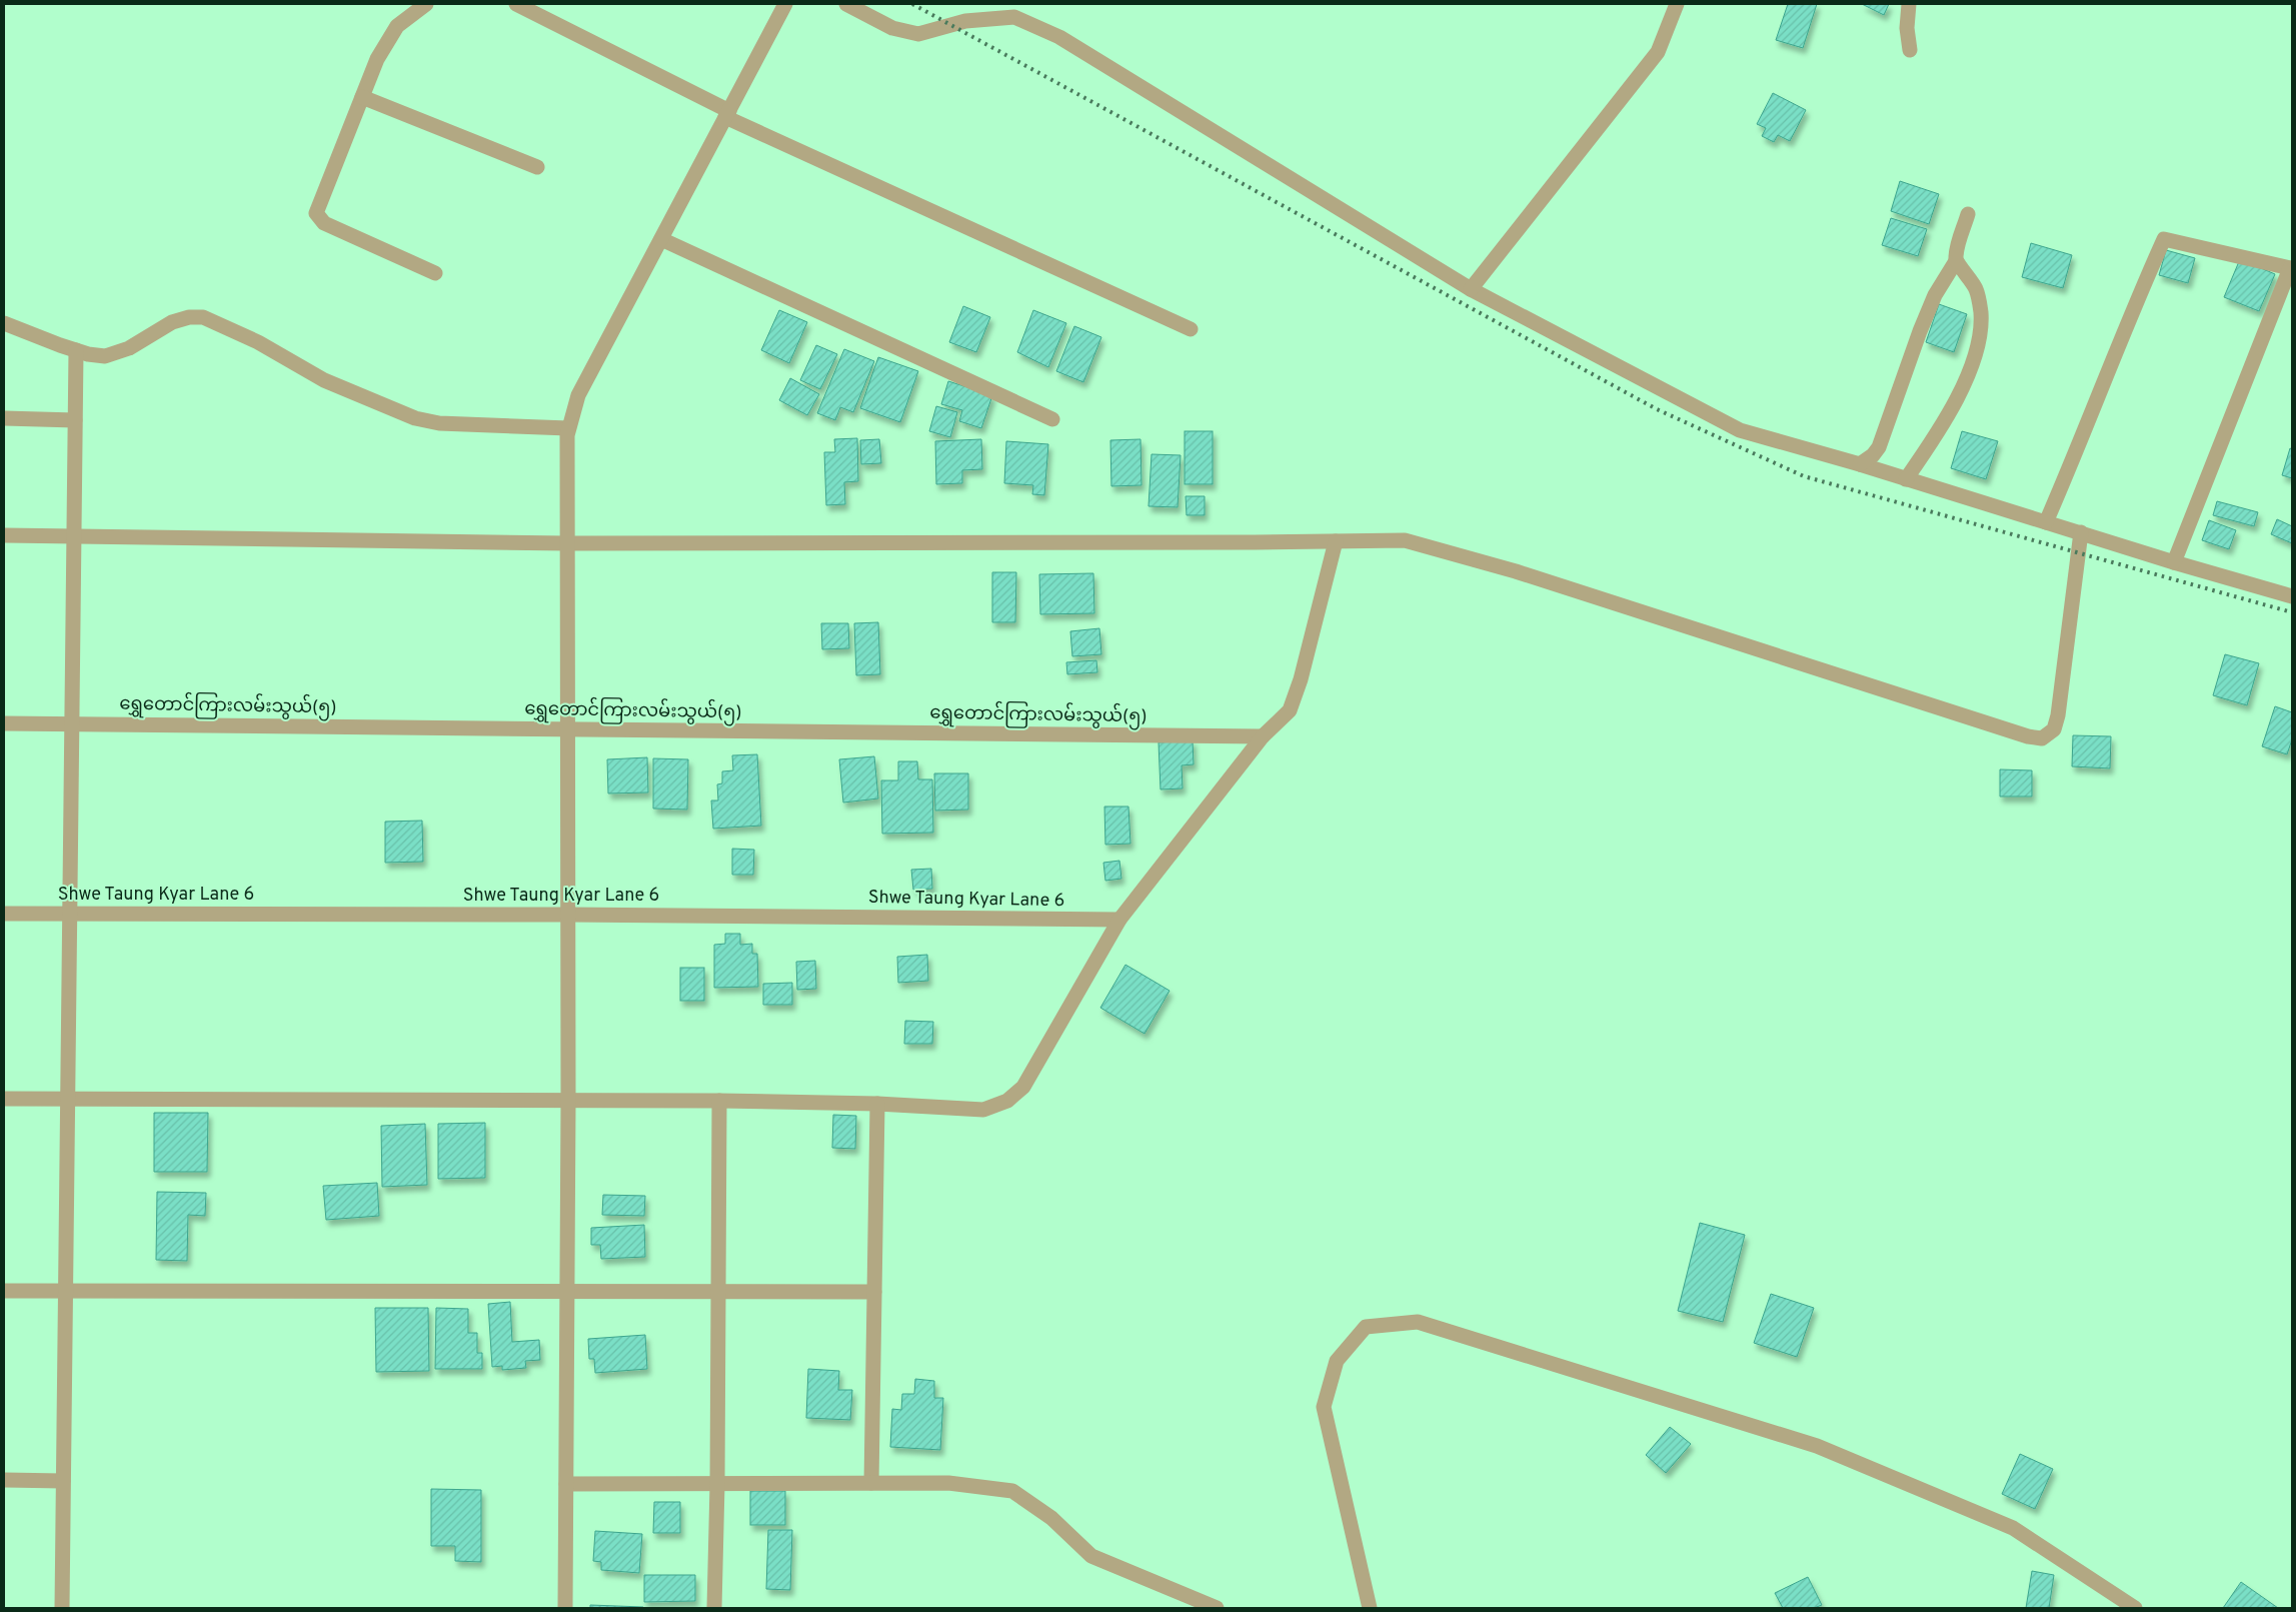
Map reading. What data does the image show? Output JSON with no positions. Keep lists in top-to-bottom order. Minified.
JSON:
{"streets":{"street":["ရွှေတောင်ကြားလမ်းသွယ်(၅)","Shwe Taung Kyar Lane 6"]}}
